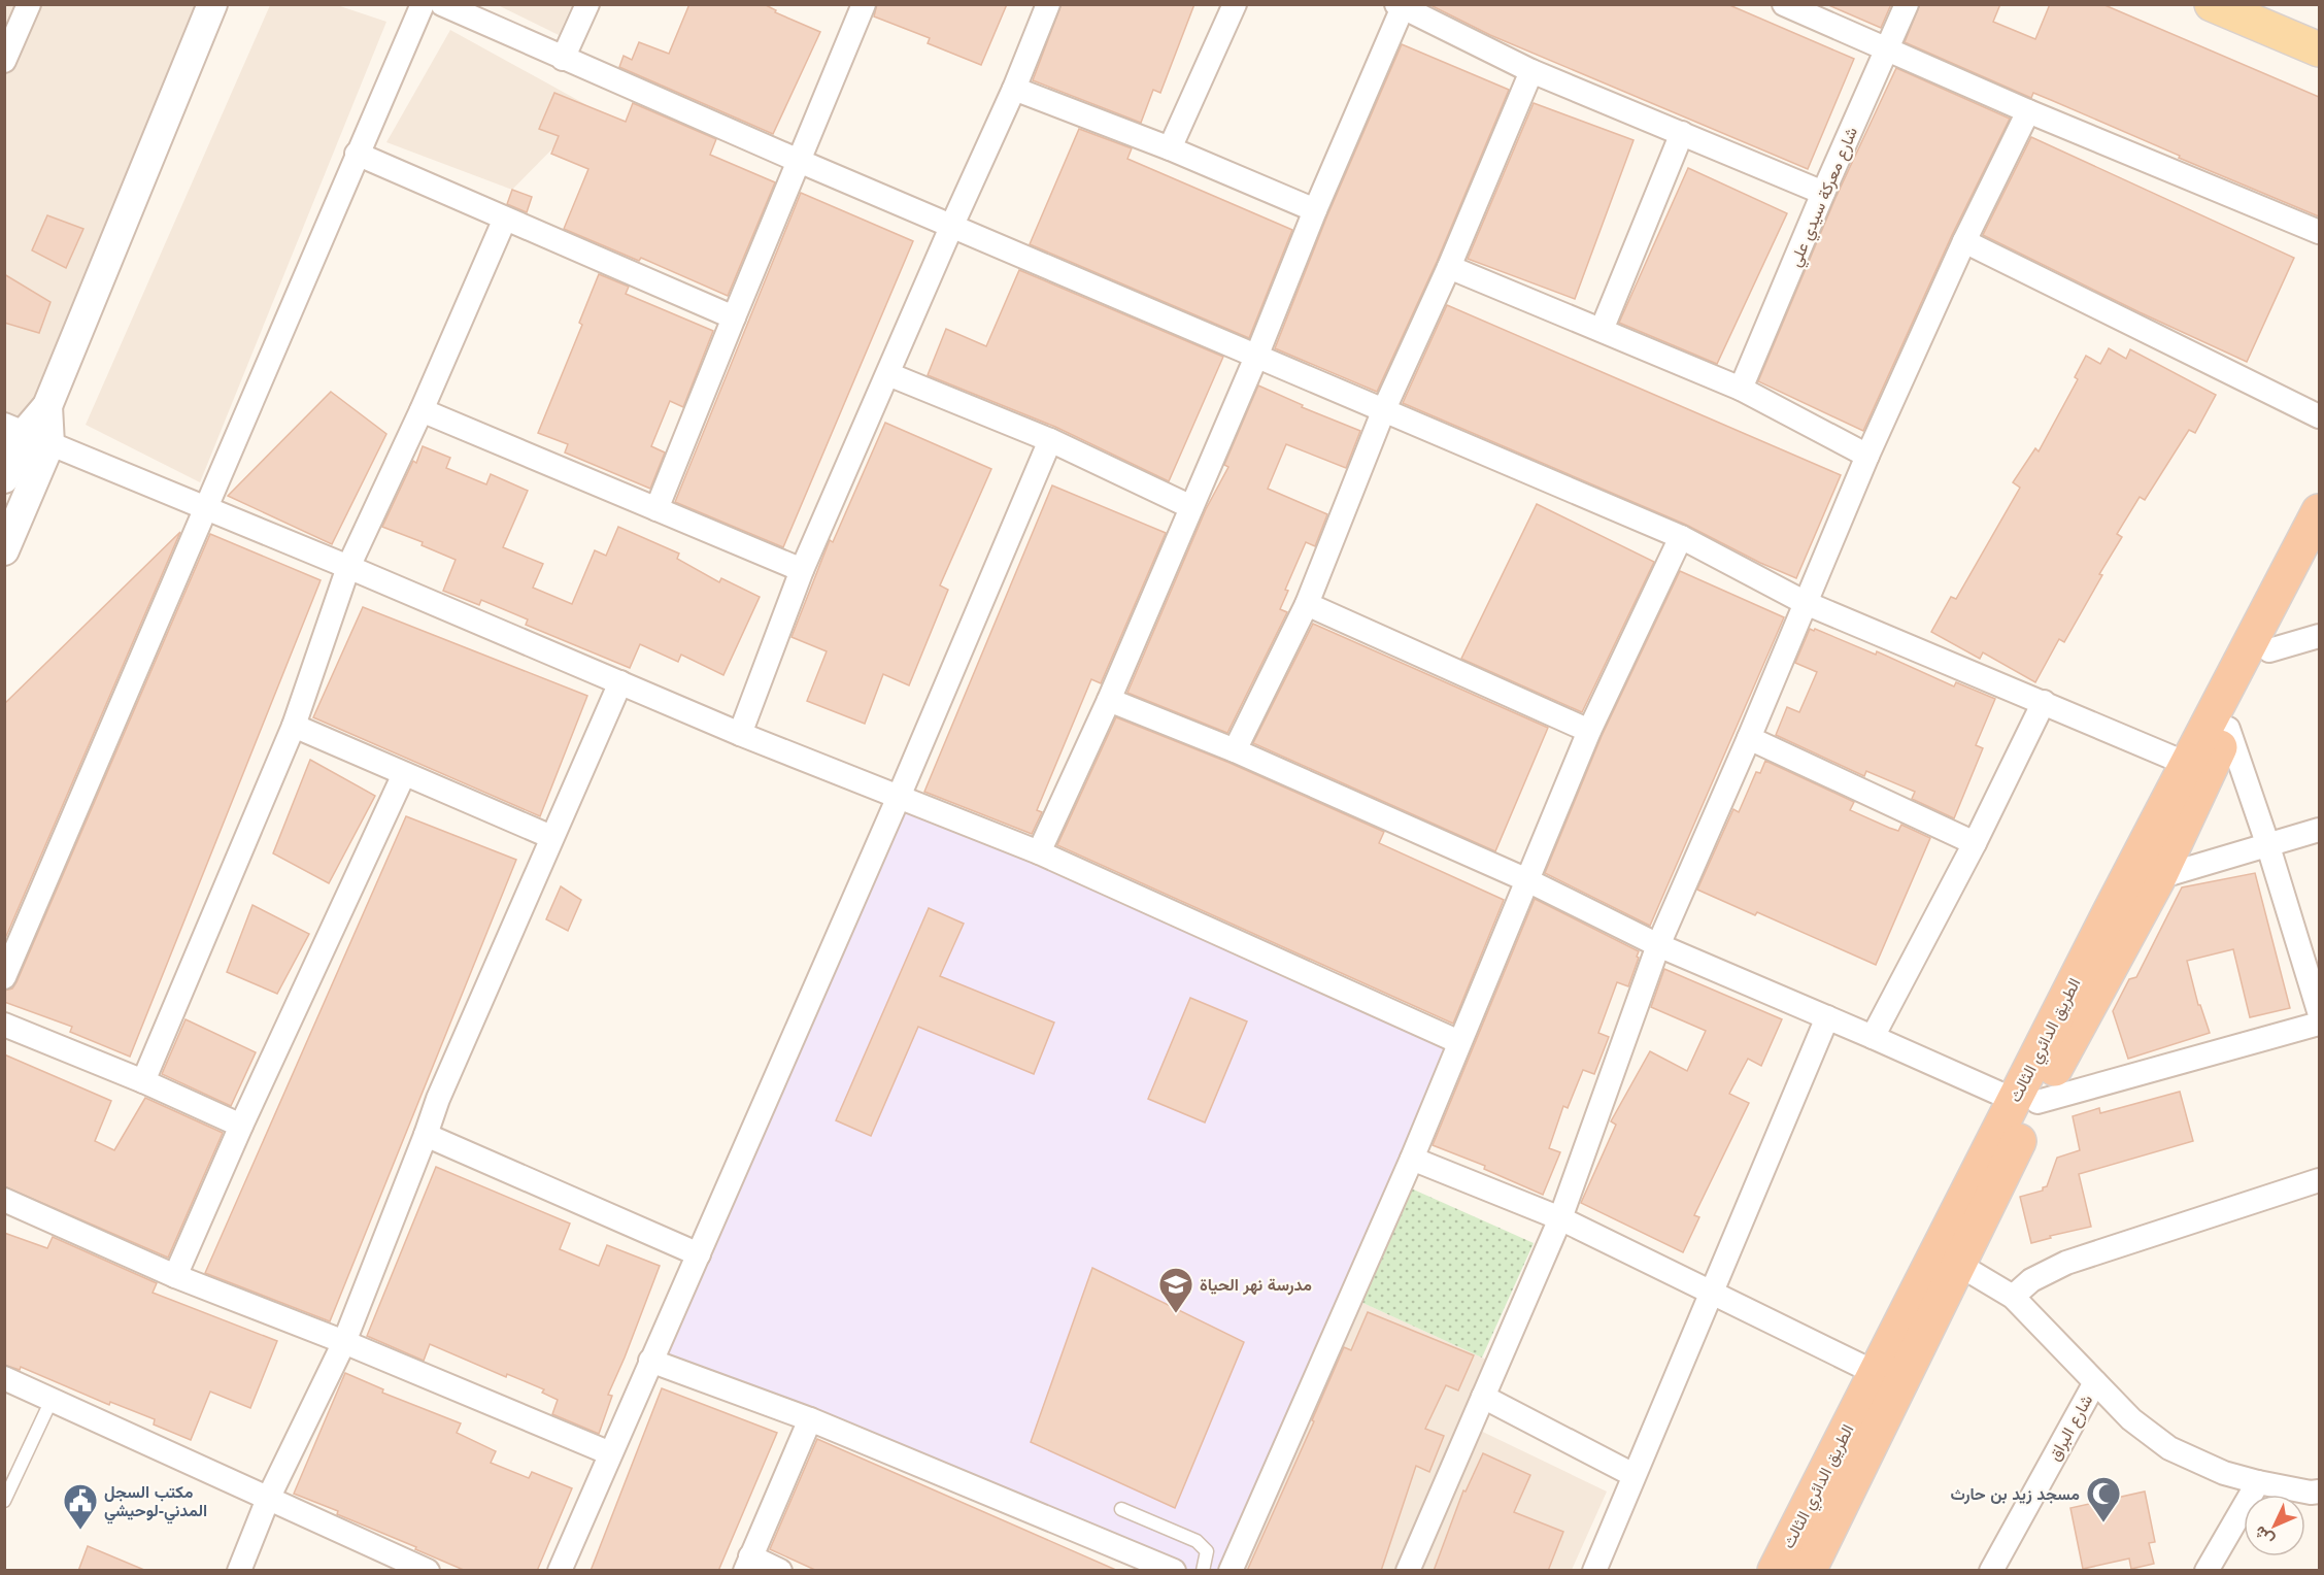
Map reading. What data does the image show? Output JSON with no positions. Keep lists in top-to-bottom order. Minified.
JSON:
{"streets":{"highway":["الطريق الدائري الثالث"],"street":["شارع معركة سيدي علي","شارع البراق"]},"places":{"school or university":["مدرسة نهر الحياة"],"mosque":["مسجد زيد بن حارث"],"public building":["مكتب السجل المدني-لوحيشي"]},"north":"bottom left"}
